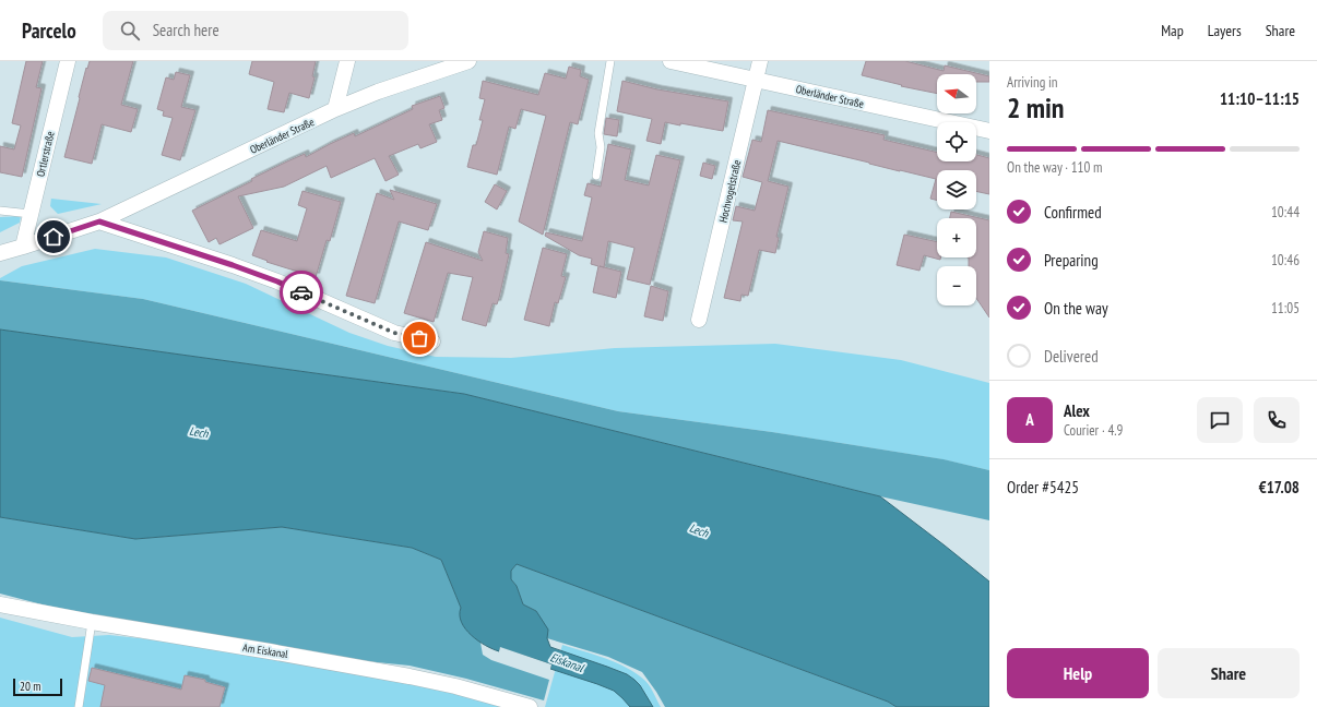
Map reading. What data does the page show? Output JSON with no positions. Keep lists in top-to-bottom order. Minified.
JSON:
{"streets":{"street":["Oberländer Straße","Ortlerstraße","Hochvogelstraße","Am Eiskanal"]},"crossings":[["Oberländer Straße","Ortlerstraße"],["Oberländer Straße","Hochvogelstraße"]],"water":["Lech","Eiskanal"],"scale_bar":"20 m","north":"left","page":{"header":"Parcelo","search":"Search here","nav":["Map","Layers","Share"],"heading":["2 min","Arriving in","11:10–11:15"],"panel":["Alex","Courier · 4.9","Order #5425","€17.08"],"map_buttons":["+","−"],"bar":"On the way · 110 m","list":[["Confirmed","10:44"],["Preparing","10:46"],["On the way","11:05"],"Delivered"],"round":"A","buttons":["Help","Share"],"scale":"20 m"}}
